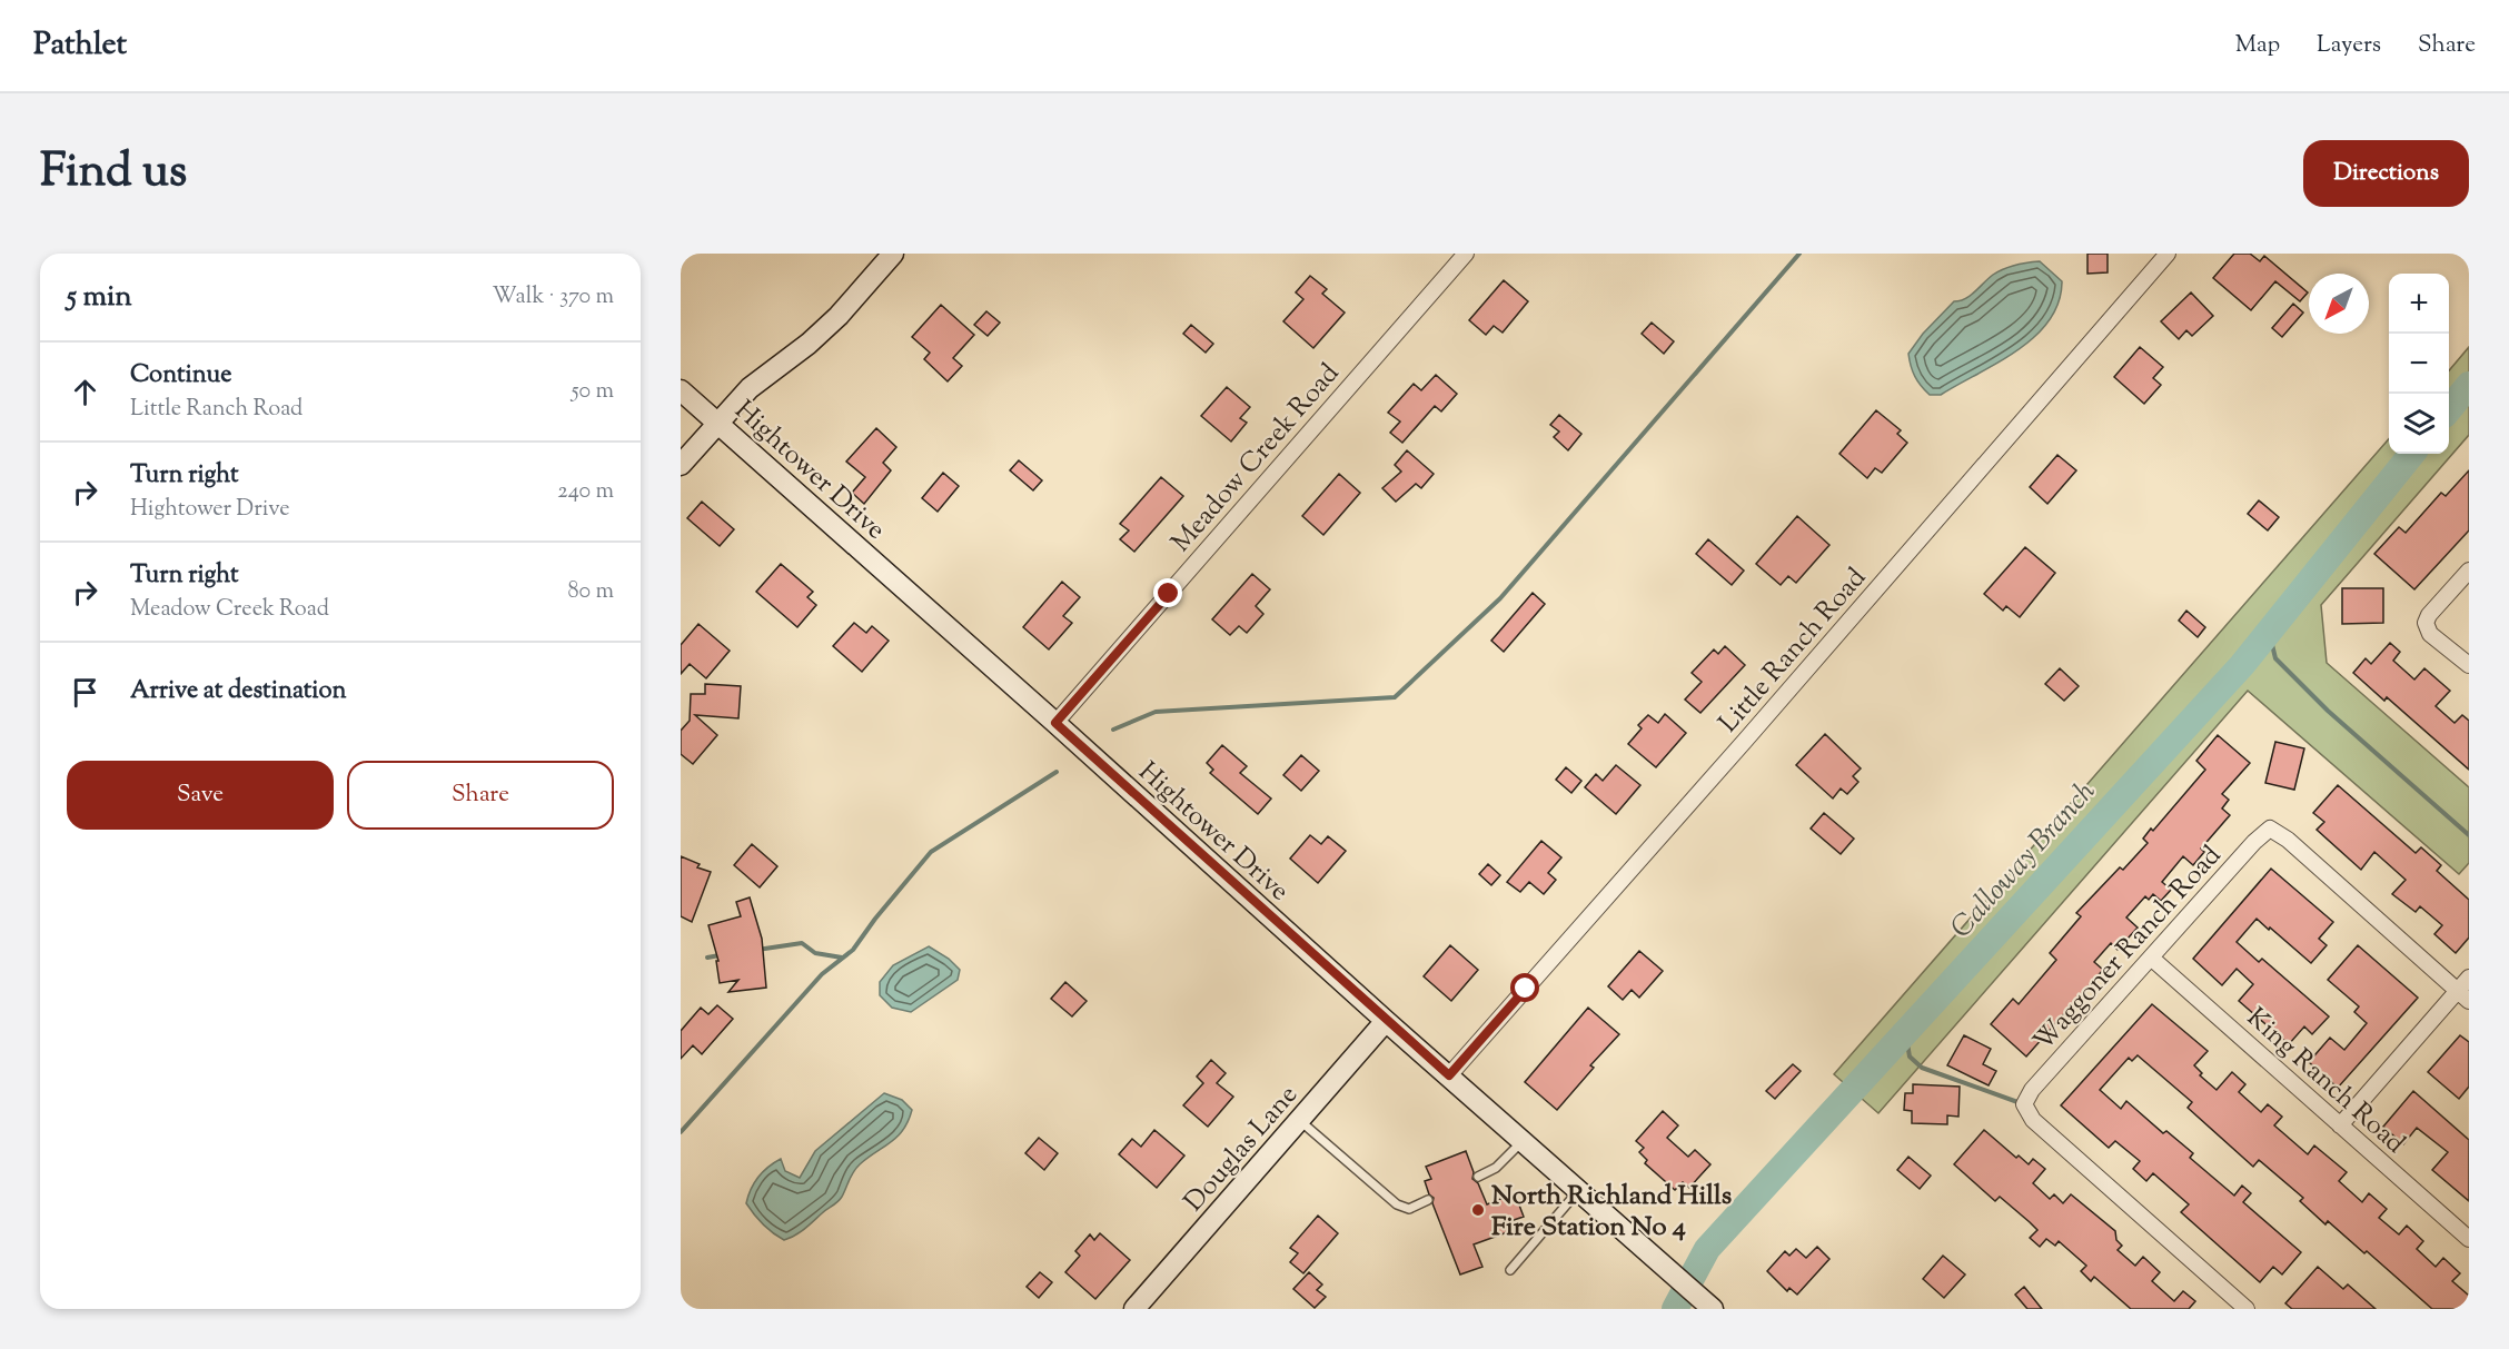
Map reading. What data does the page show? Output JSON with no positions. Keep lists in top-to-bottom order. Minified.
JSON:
{"streets":{"street":["Meadow Creek Road","Hightower Drive","Little Ranch Road","Waggoner Ranch Road","King Ranch Road","Douglas Lane"]},"crossings":[["Meadow Creek Road","Hightower Drive"],["Hightower Drive","Little Ranch Road"],["Hightower Drive","Douglas Lane"],["Waggoner Ranch Road","King Ranch Road"]],"water":["Calloway Branch"],"places":["North Richland Hills Fire Station No 4"],"north":"bottom left","page":{"header":"Pathlet","nav":["Map","Layers","Share"],"title":"Find us","buttons":["Directions",["Save","Share"]],"heading":["5 min","Walk · 370 m"],"map_buttons":["+","−"],"list":[["Continue","Little Ranch Road","50 m"],["Turn right","Hightower Drive","240 m"],["Turn right","Meadow Creek Road","80 m"],"Arrive at destination"]}}
